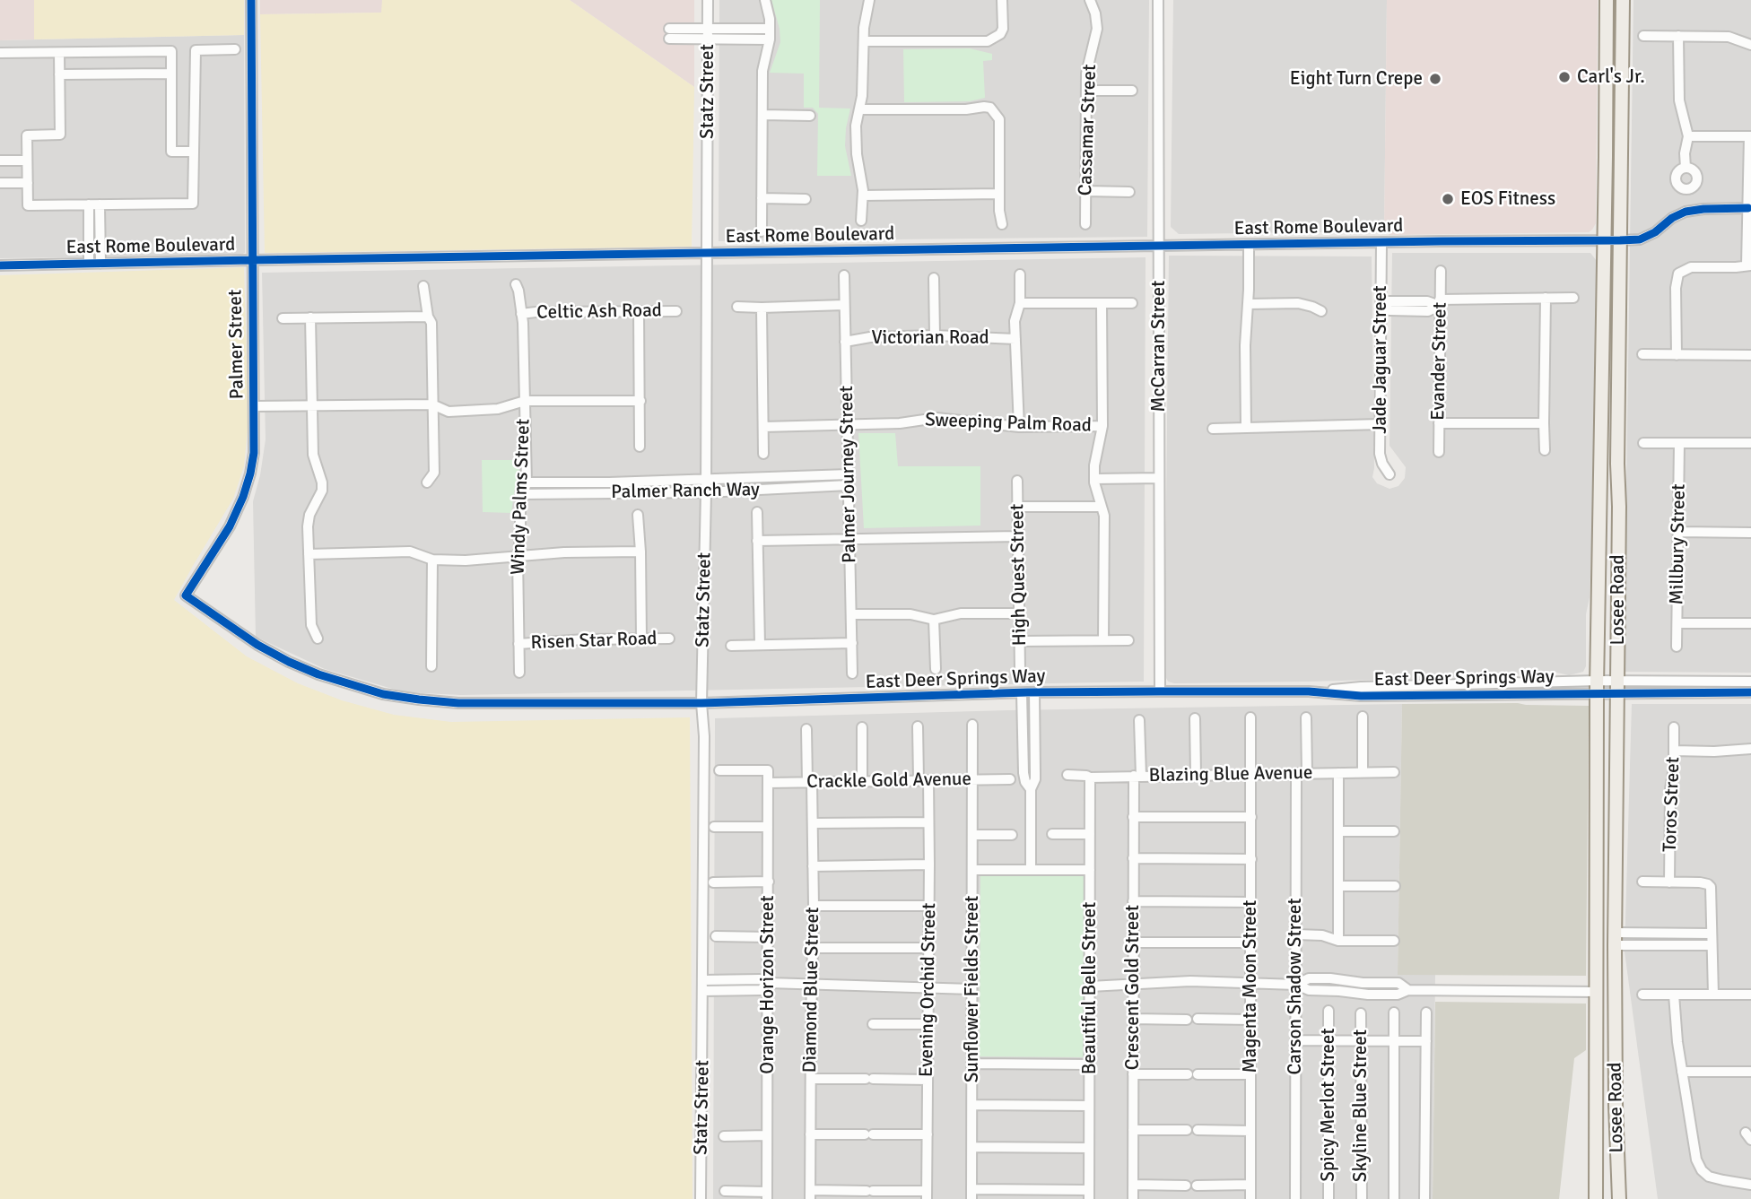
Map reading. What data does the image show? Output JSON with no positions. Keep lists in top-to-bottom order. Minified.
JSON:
{"streets":{"main road":["Losee Road"],"street":["Statz Street","Cassamar Street","East Rome Boulevard","Celtic Ash Road","Victorian Road","Palmer Street","McCarran Street","Jade Jaguar Street","Evander Street","Sweeping Palm Road","Palmer Journey Street","Palmer Ranch Way","Windy Palms Street","Millbury Street","High Quest Street","Risen Star Road","East Deer Springs Way","Blazing Blue Avenue","Crackle Gold Avenue","Toros Street","Orange Horizon Street","Magenta Moon Street","Carson Shadow Street","Crescent Gold Street","Beautiful Belle Street","Sunflower Fields Street","Diamond Blue Street","Evening Orchid Street","Spicy Merlot Street","Skyline Blue Street"]},"crossings":[["Statz Street","East Rome Boulevard"],["Statz Street","Palmer Ranch Way"],["Statz Street","East Deer Springs Way"],["East Rome Boulevard","Palmer Street"],["East Rome Boulevard","McCarran Street"],["East Rome Boulevard","Jade Jaguar Street"],["East Rome Boulevard","Losee Road"],["Celtic Ash Road","Windy Palms Street"],["Victorian Road","Palmer Journey Street"],["Palmer Street","East Deer Springs Way"],["McCarran Street","East Deer Springs Way"],["Sweeping Palm Road","Palmer Journey Street"],["Palmer Journey Street","Palmer Ranch Way"],["Palmer Ranch Way","Windy Palms Street"],["Windy Palms Street","Risen Star Road"],["Losee Road","East Deer Springs Way"],["Blazing Blue Avenue","Magenta Moon Street"],["Blazing Blue Avenue","Carson Shadow Street"],["Blazing Blue Avenue","Crescent Gold Street"],["Blazing Blue Avenue","Beautiful Belle Street"],["Crackle Gold Avenue","Orange Horizon Street"],["Crackle Gold Avenue","Sunflower Fields Street"],["Crackle Gold Avenue","Diamond Blue Street"],["Crackle Gold Avenue","Evening Orchid Street"]],"places":["Carl's Jr.","Eight Turn Crepe","EOS Fitness"]}
